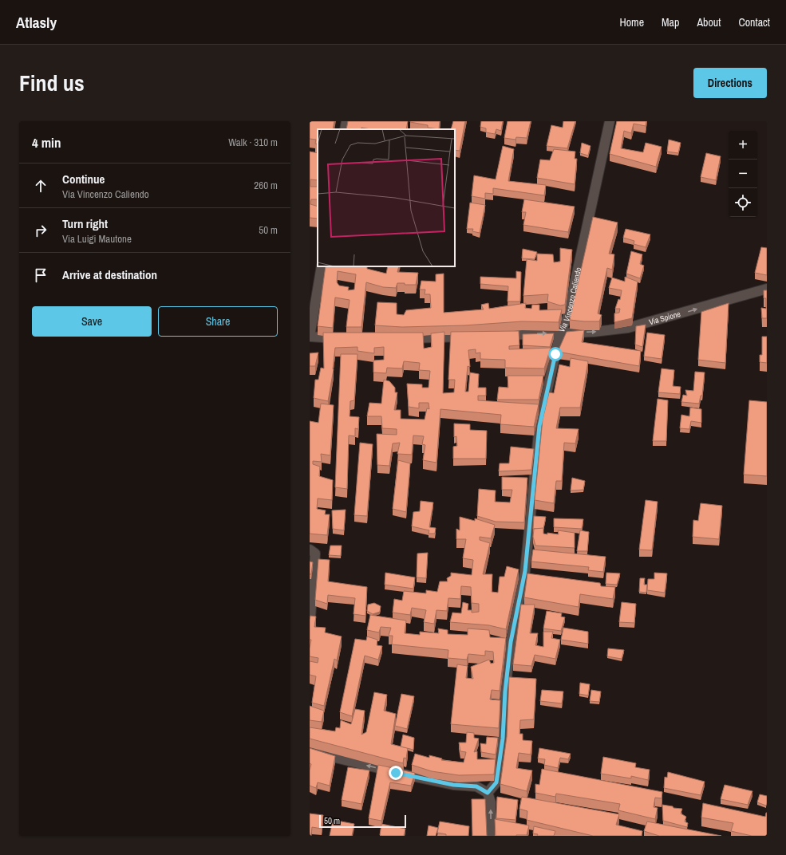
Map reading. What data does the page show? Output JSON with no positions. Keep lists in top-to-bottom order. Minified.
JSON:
{"streets":{"street":["Via Vincenzo Caliendo","Via Spione"]},"crossings":[["Via Vincenzo Caliendo","Via Spione"]],"one_way":["Via Spione"],"scale_bar":"50 m","page":{"header":"Atlasly","nav":["Home","Map","About","Contact"],"title":"Find us","buttons":["Directions",["Save","Share"]],"heading":["4 min","Walk · 310 m"],"map_buttons":["+","−"],"list":[["Continue","Via Vincenzo Caliendo","260 m"],["Turn right","Via Luigi Mautone","50 m"],"Arrive at destination"],"scale":"50 m"}}
